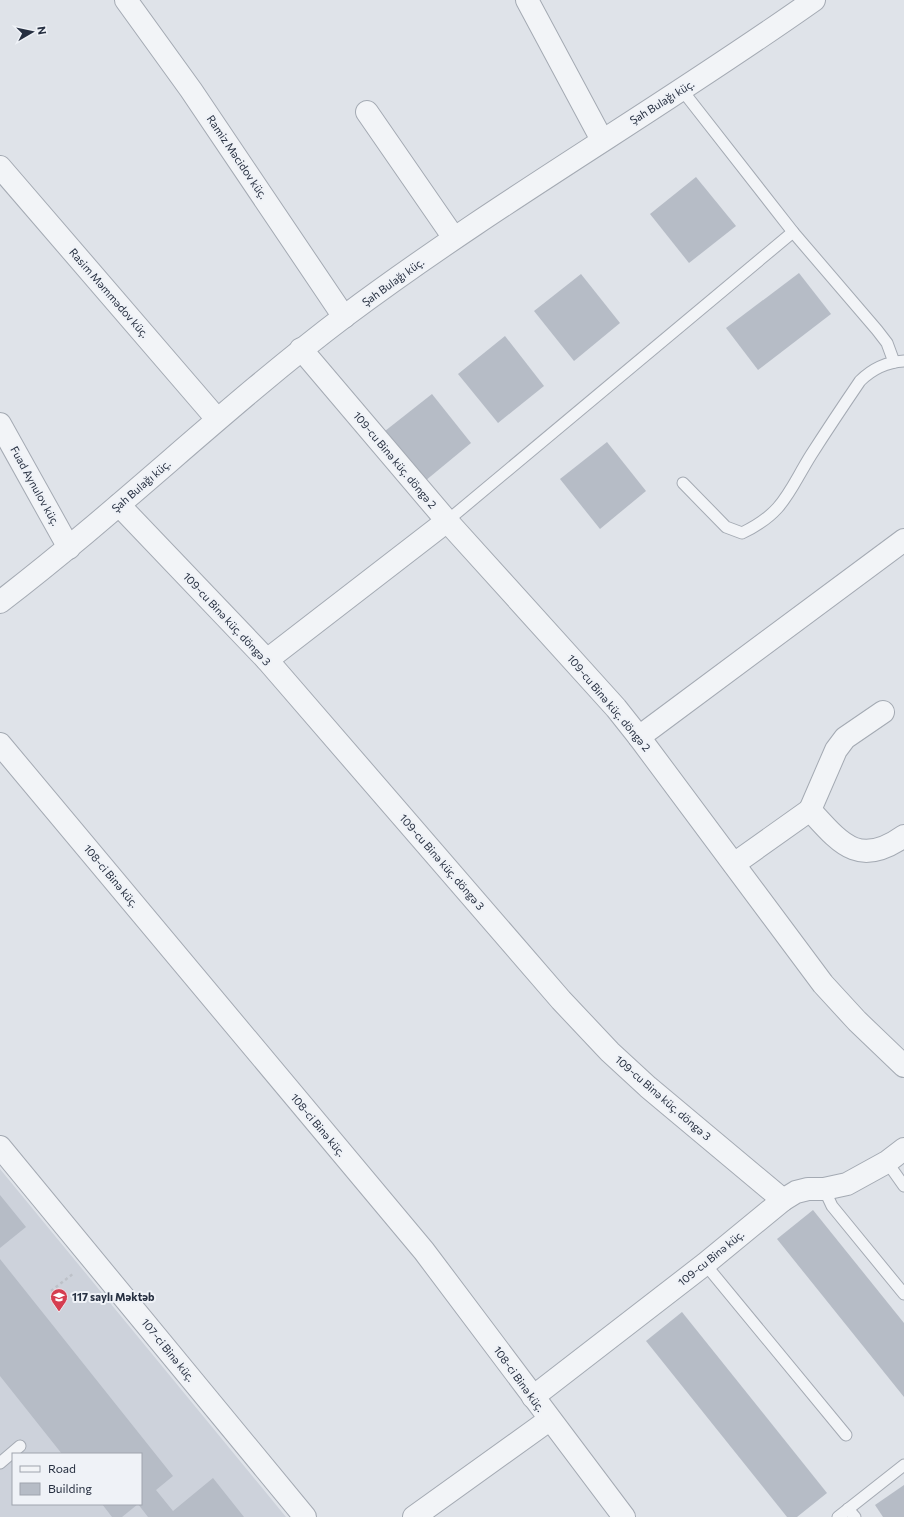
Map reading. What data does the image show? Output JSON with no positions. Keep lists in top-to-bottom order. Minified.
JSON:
{"streets":{"street":["Şah Bulağı küç.","Ramiz Məcidov küç.","Rasim Məmmədov küç.","109-cu Binə küç. döngə 2","Fuad Aynulov küç.","109-cu Binə küç. döngə 3","108-ci Binə küç.","109-cu Binə küç.","107-ci Binə küç."]},"crossings":[["Şah Bulağı küç.","Ramiz Məcidov küç."],["Şah Bulağı küç.","Rasim Məmmədov küç."],["Şah Bulağı küç.","109-cu Binə küç. döngə 2"],["Şah Bulağı küç.","Fuad Aynulov küç."],["Şah Bulağı küç.","109-cu Binə küç. döngə 3"],["109-cu Binə küç. döngə 3","109-cu Binə küç."],["108-ci Binə küç.","109-cu Binə küç."]],"places":{"school or university":["117 saylı Məktəb"]},"legend":["Road","Building"],"north":"right"}
